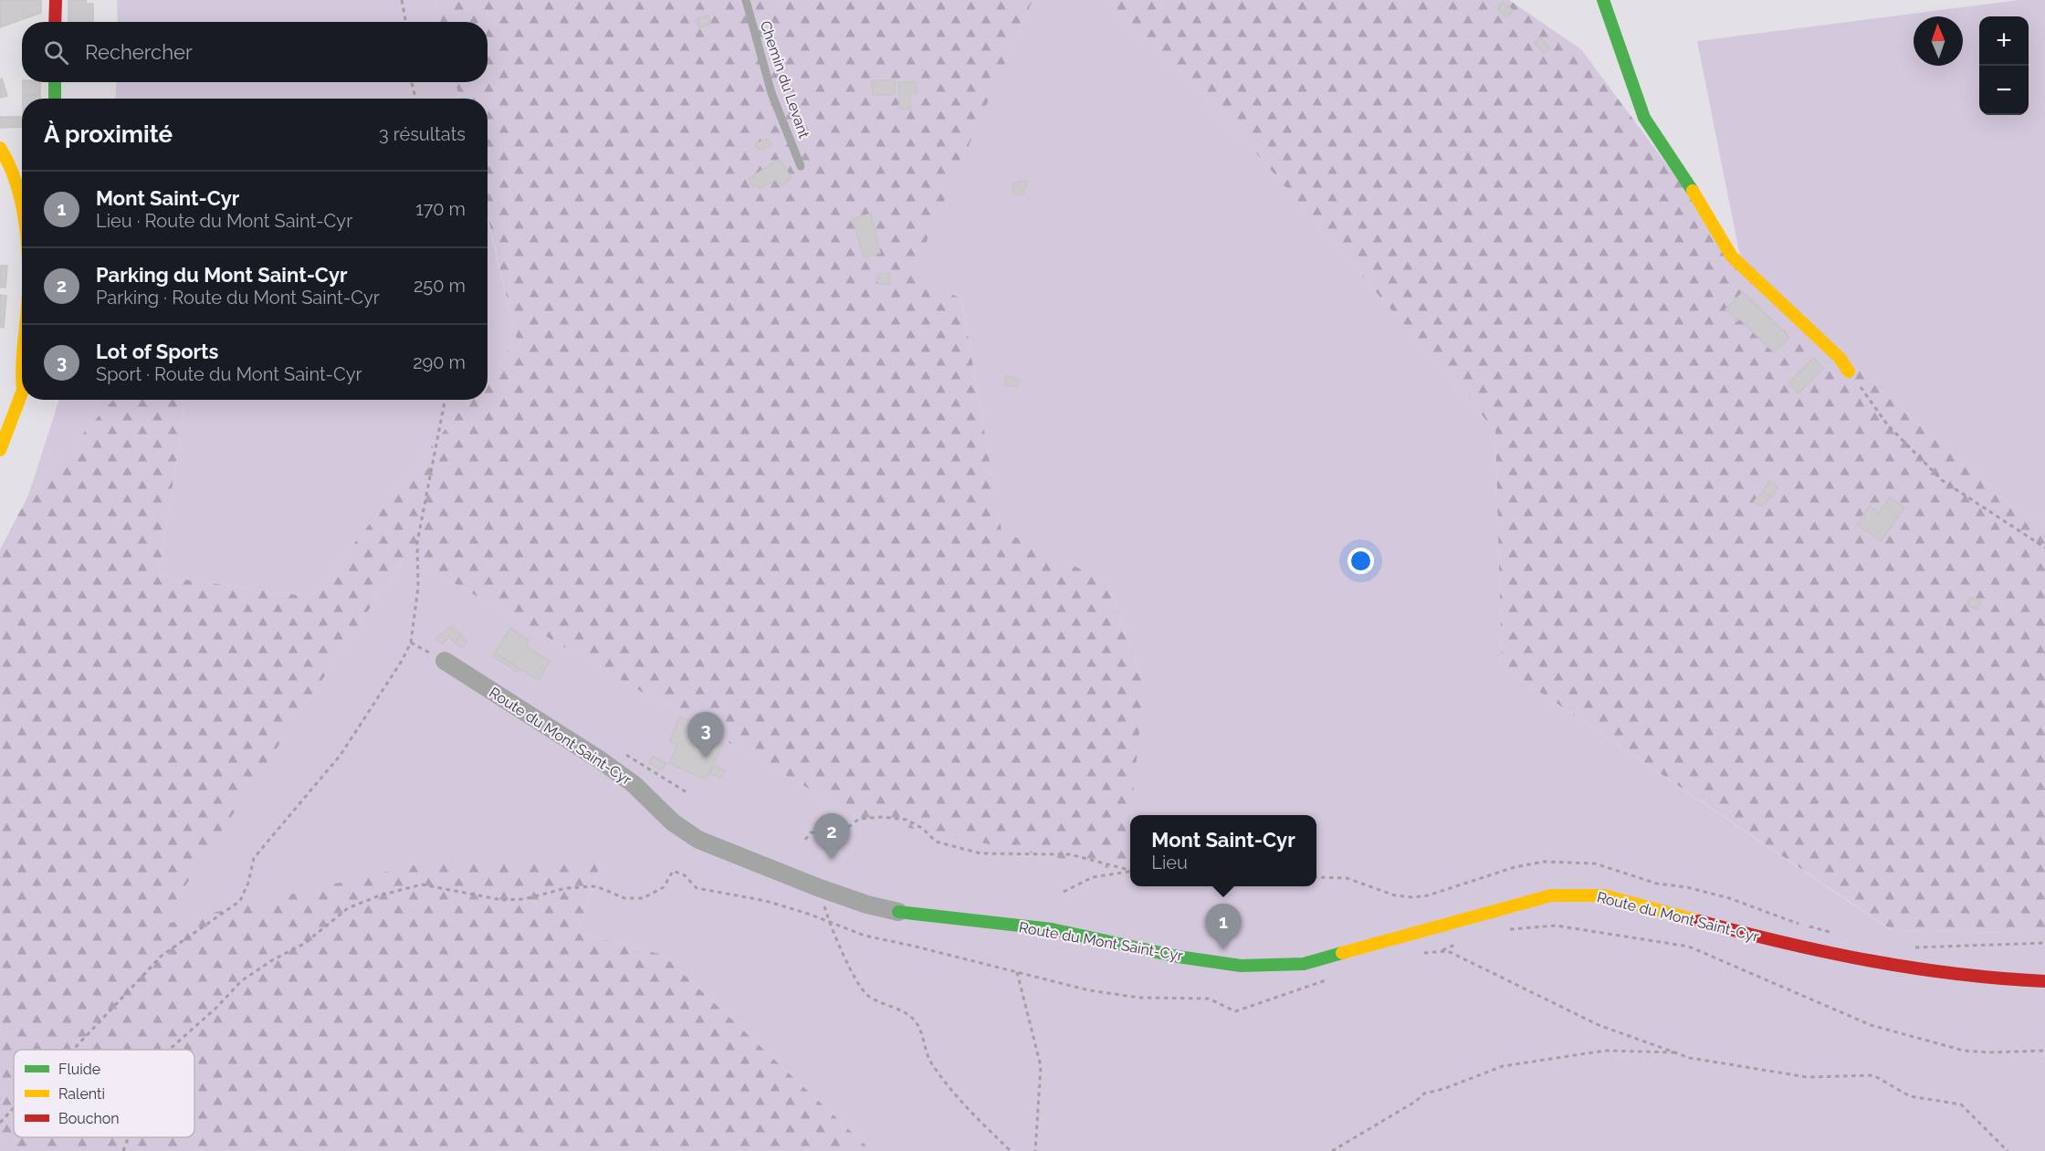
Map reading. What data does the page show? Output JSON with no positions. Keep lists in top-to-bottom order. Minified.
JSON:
{"streets":{"street":["Route du Mont Saint-Cyr"],"lane":["Chemin du Levant"]},"legend":["Fluide","Ralenti","Bouchon"],"north":"top","page":{"map_buttons":["+","−"],"search":"Rechercher","heading":["À proximité","3 résultats"],"list":[{"mark":"1","name":"Mont Saint-Cyr","note":"Lieu · Route du Mont Saint-Cyr","value":"170 m"},{"mark":"2","name":"Parking du Mont Saint-Cyr","note":"Parking · Route du Mont Saint-Cyr","value":"250 m"},{"mark":"3","name":"Lot of Sports","note":"Sport · Route du Mont Saint-Cyr","value":"290 m"}],"pins":["3","2","1"],"popup":["Mont Saint-Cyr","Lieu"]}}
